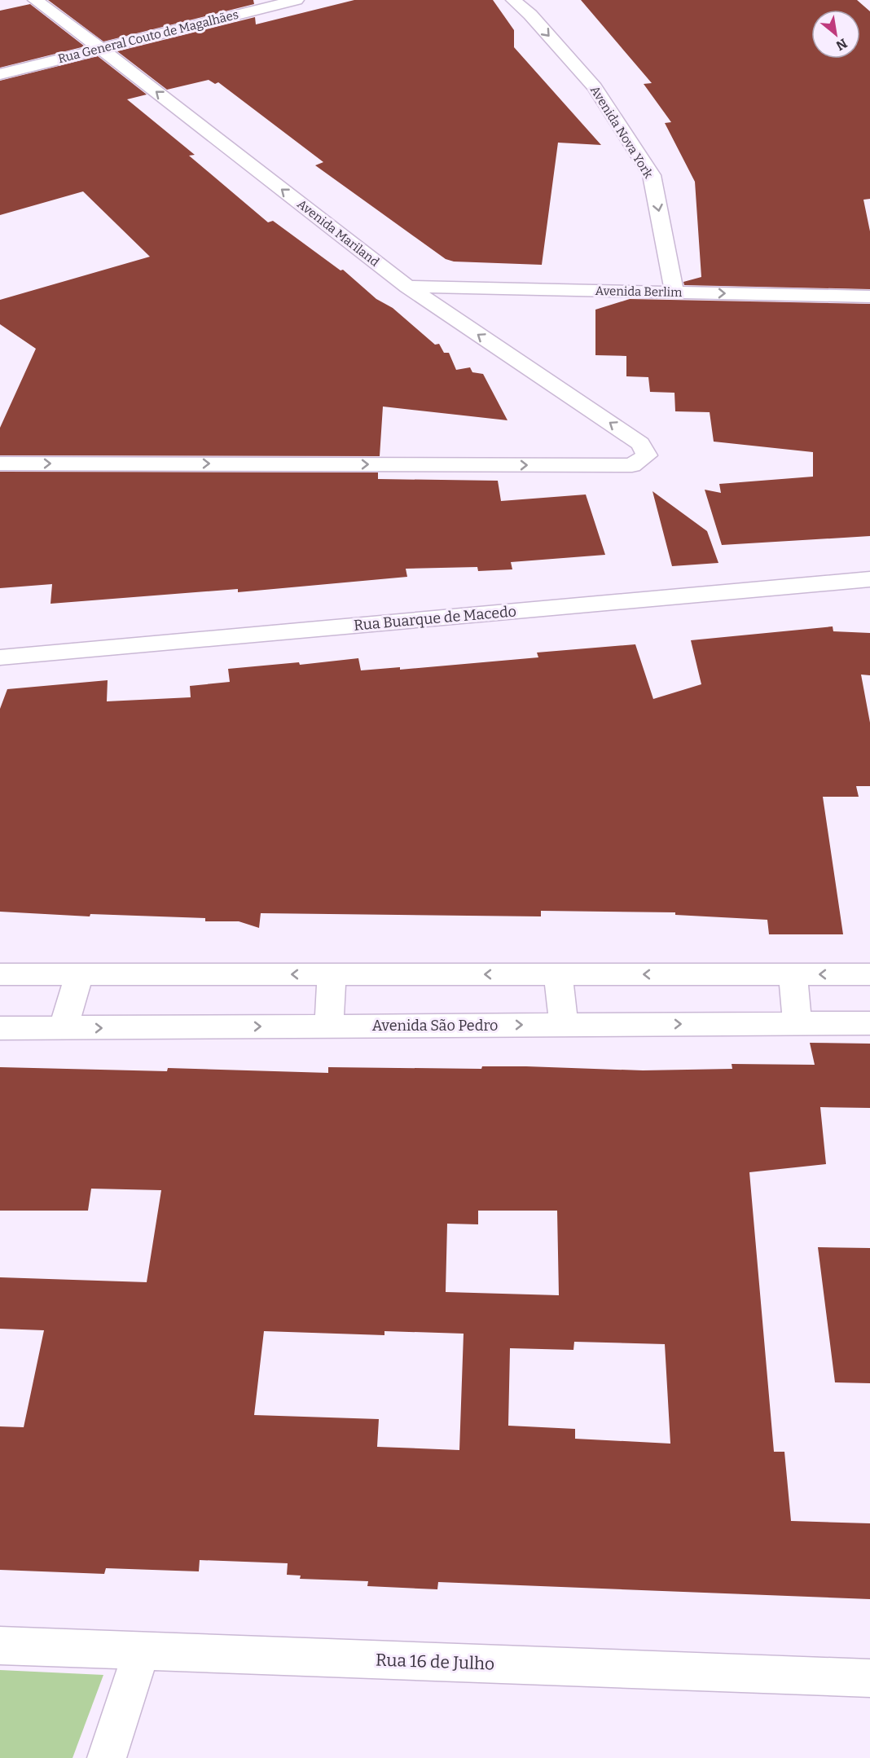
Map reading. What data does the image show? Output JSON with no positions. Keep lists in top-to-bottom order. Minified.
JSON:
{"streets":{"street":["Rua General Couto de Magalhães","Avenida Nova York","Avenida Mariland","Avenida Berlim","Rua Buarque de Macedo","Avenida São Pedro","Rua 16 de Julho"]},"crossings":[["Rua General Couto de Magalhães","Avenida Mariland"],["Avenida Nova York","Avenida Berlim"],["Avenida Mariland","Avenida Berlim"]],"one_way":["Avenida Nova York","Avenida Berlim"],"north":"bottom right"}
